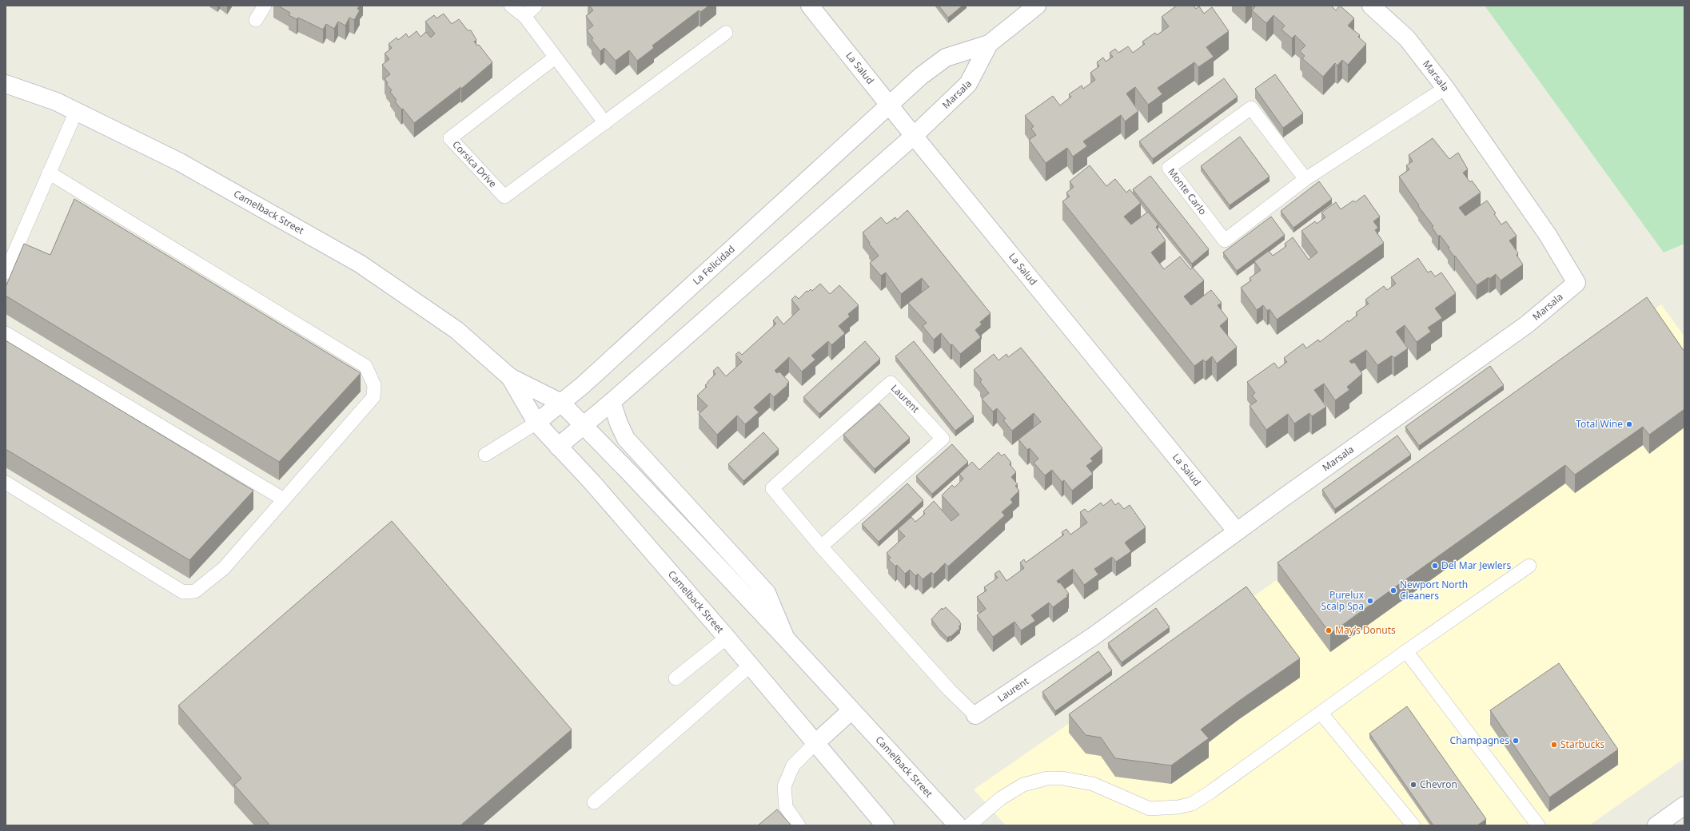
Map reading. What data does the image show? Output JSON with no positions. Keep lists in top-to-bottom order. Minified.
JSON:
{"streets":{"street":["La Salud","Marsala","Camelback Street","La Felicidad","Laurent"],"lane":["Corsica Drive","Monte Carlo"]},"crossings":[["La Salud","Marsala"],["La Salud","La Felicidad"],["La Salud","Laurent"],["Marsala","Monte Carlo"],["Marsala","La Felicidad"],["Marsala","Laurent"],["Camelback Street","La Felicidad"]],"places":["Total Wine","Del Mar Jewlers","Newport North Cleaners","Purelux Scalp Spa","May’s Donuts","Champagnes","Starbucks","Chevron"]}
